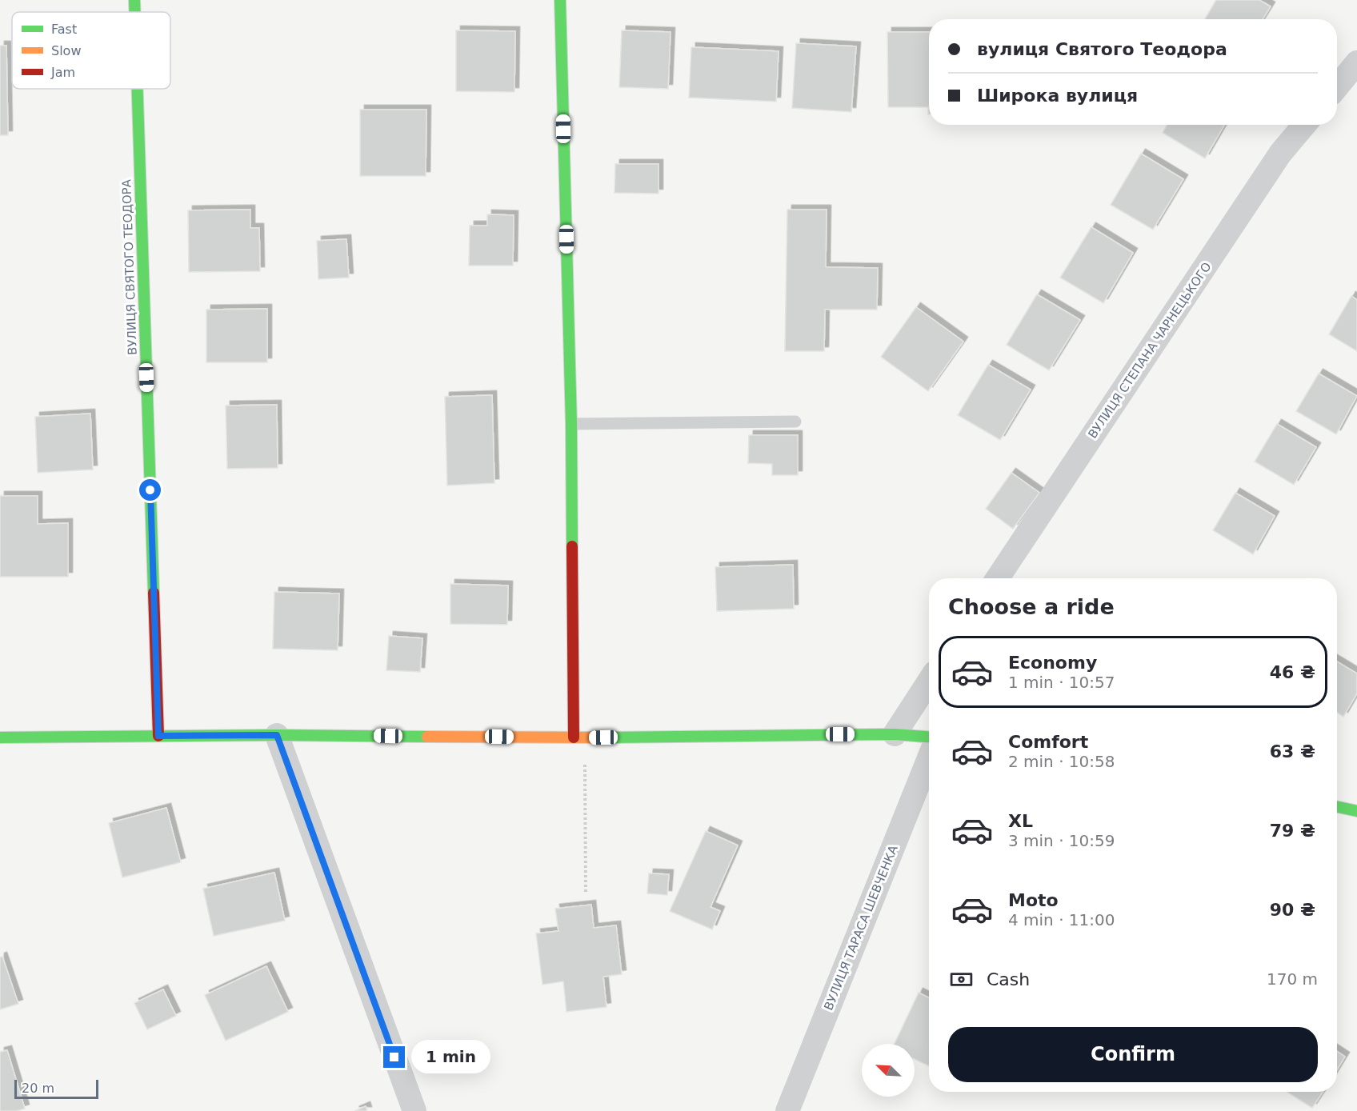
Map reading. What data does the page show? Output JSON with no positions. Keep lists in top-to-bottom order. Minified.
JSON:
{"streets":{"street":["ВУЛИЦЯ СВЯТОГО ТЕОДОРА","ВУЛИЦЯ СТЕПАНА ЧАРНЕЦЬКОГО","ВУЛИЦЯ ТАРАСА ШЕВЧЕНКА"]},"legend":["Fast","Slow","Jam"],"scale_bar":"20 m","north":"top left","page":{"banner":["вулиця Святого Теодора","Широка вулиця"],"heading":"Choose a ride","list":[{"name":"Economy","note":"1 min · 10:57","value":"46 ₴"},{"name":"Comfort","note":"2 min · 10:58","value":"63 ₴"},{"name":"XL","note":"3 min · 10:59","value":"79 ₴"},{"name":"Moto","note":"4 min · 11:00","value":"90 ₴"}],"pay":["Cash","170 m"],"buttons":"Confirm","bubble":"1 min","scale":"20 m"}}
